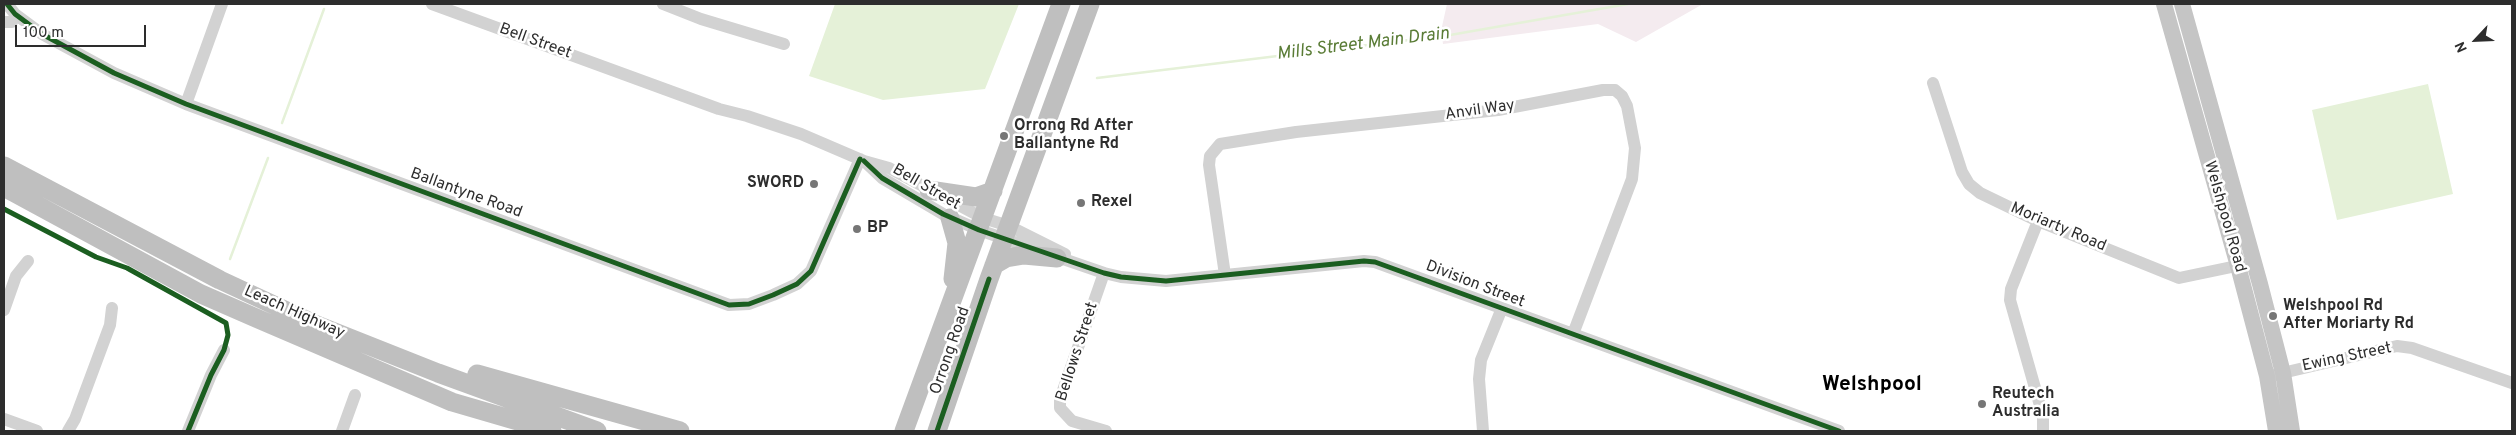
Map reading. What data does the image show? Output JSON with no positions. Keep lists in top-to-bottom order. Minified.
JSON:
{"streets":{"highway":["Leach Highway","Orrong Road"],"main road":["Welshpool Road"],"street":["Bell Street","Anvil Way","Ballantyne Road","Moriarty Road","Division Street","Bellows Street","Ewing Street"]},"crossings":[["Bell Street","Ballantyne Road"],["Bell Street","Orrong Road"],["Anvil Way","Division Street"],["Welshpool Road","Moriarty Road"],["Welshpool Road","Ewing Street"],["Division Street","Orrong Road"],["Division Street","Bellows Street"]],"districts":["Welshpool"],"water":["Mills Street Main Drain"],"places":["Orrong Rd After Ballantyne Rd","SWORD","Rexel","BP","Welshpool Rd After Moriarty Rd","Reutech Australia"],"scale_bar":"100 m","north":"bottom left"}
